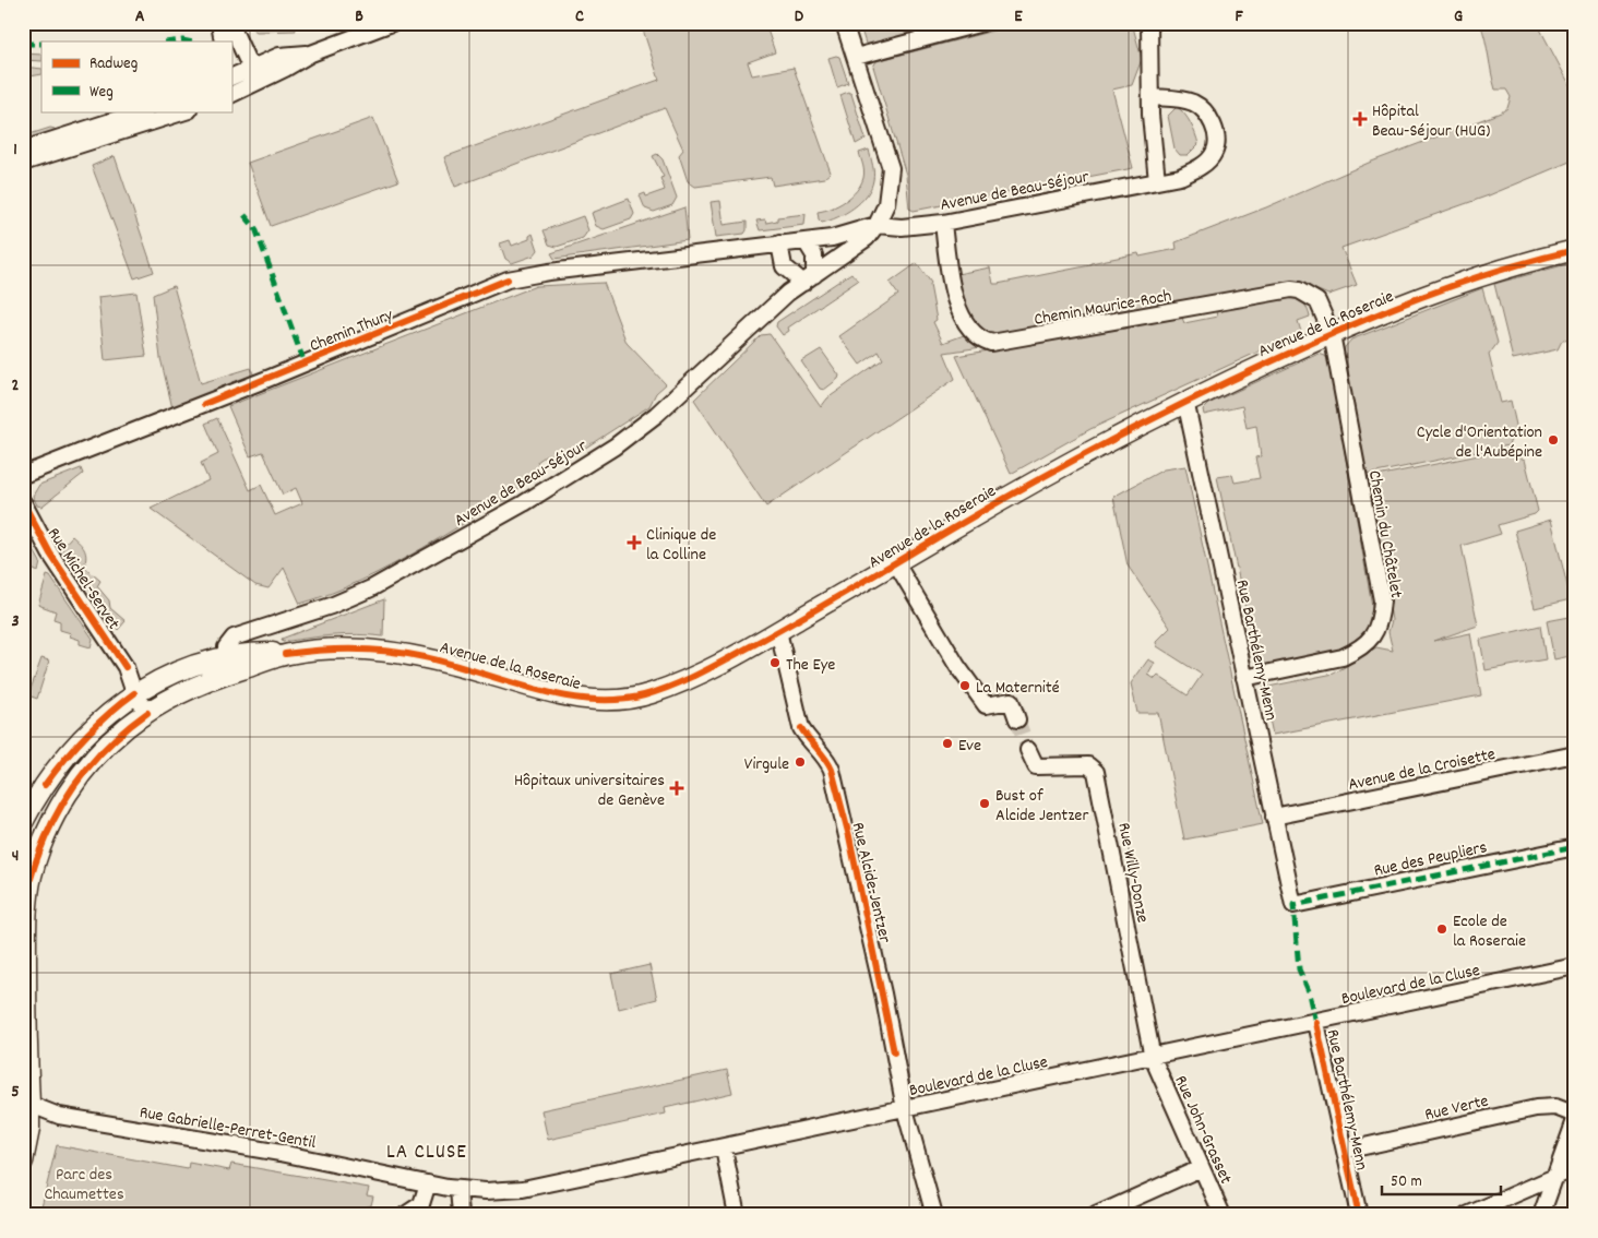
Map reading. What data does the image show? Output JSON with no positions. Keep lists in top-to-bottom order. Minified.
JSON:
{"streets":{"main road":["Avenue de la Roseraie"],"street":["Avenue de Beau-Séjour","Chemin Maurice-Roch","Chemin Thury","Chemin du Châtelet","Rue Michel-Servet","Rue Barthélemy-Menn","Avenue de la Croisette","Rue des Peupliers","Rue Willy-Donze","Rue Alcide-Jentzer","Boulevard de la Cluse","Rue Verte","Rue Gabrielle-Perret-Gentil","Rue John-Grasset"]},"crossings":[["Avenue de Beau-Séjour","Chemin Maurice-Roch"],["Avenue de Beau-Séjour","Avenue de la Roseraie"],["Avenue de Beau-Séjour","Chemin Thury"],["Chemin Maurice-Roch","Avenue de la Roseraie"],["Chemin Maurice-Roch","Chemin du Châtelet"],["Avenue de la Roseraie","Chemin du Châtelet"],["Avenue de la Roseraie","Rue Michel-Servet"],["Avenue de la Roseraie","Rue Barthélemy-Menn"],["Avenue de la Roseraie","Rue Alcide-Jentzer"],["Avenue de la Roseraie","Rue Gabrielle-Perret-Gentil"],["Chemin du Châtelet","Rue Barthélemy-Menn"],["Rue Barthélemy-Menn","Avenue de la Croisette"],["Rue Barthélemy-Menn","Rue des Peupliers"],["Rue Barthélemy-Menn","Boulevard de la Cluse"],["Rue Barthélemy-Menn","Rue Verte"],["Rue Willy-Donze","Boulevard de la Cluse"],["Rue Willy-Donze","Rue John-Grasset"],["Rue Alcide-Jentzer","Boulevard de la Cluse"],["Boulevard de la Cluse","Rue Gabrielle-Perret-Gentil"],["Boulevard de la Cluse","Rue John-Grasset"]],"districts":["LA CLUSE"],"parks":["Parc des Chaumettes"],"places":{"health":["Hôpital Beau-Séjour (HUG)","Clinique de la Colline","Hôpitaux universitaires de Genève"],"other":["Cycle d'Orientation de l'Aubépine","The Eye","La Maternité","Eve","Virgule","Bust of Alcide Jentzer","Ecole de la Roseraie"]},"legend":["Radweg","Weg"],"scale_bar":"50 m","grid":{"columns":["A","B","C","D","E","F","G"],"rows":["1","2","3","4","5"]}}
